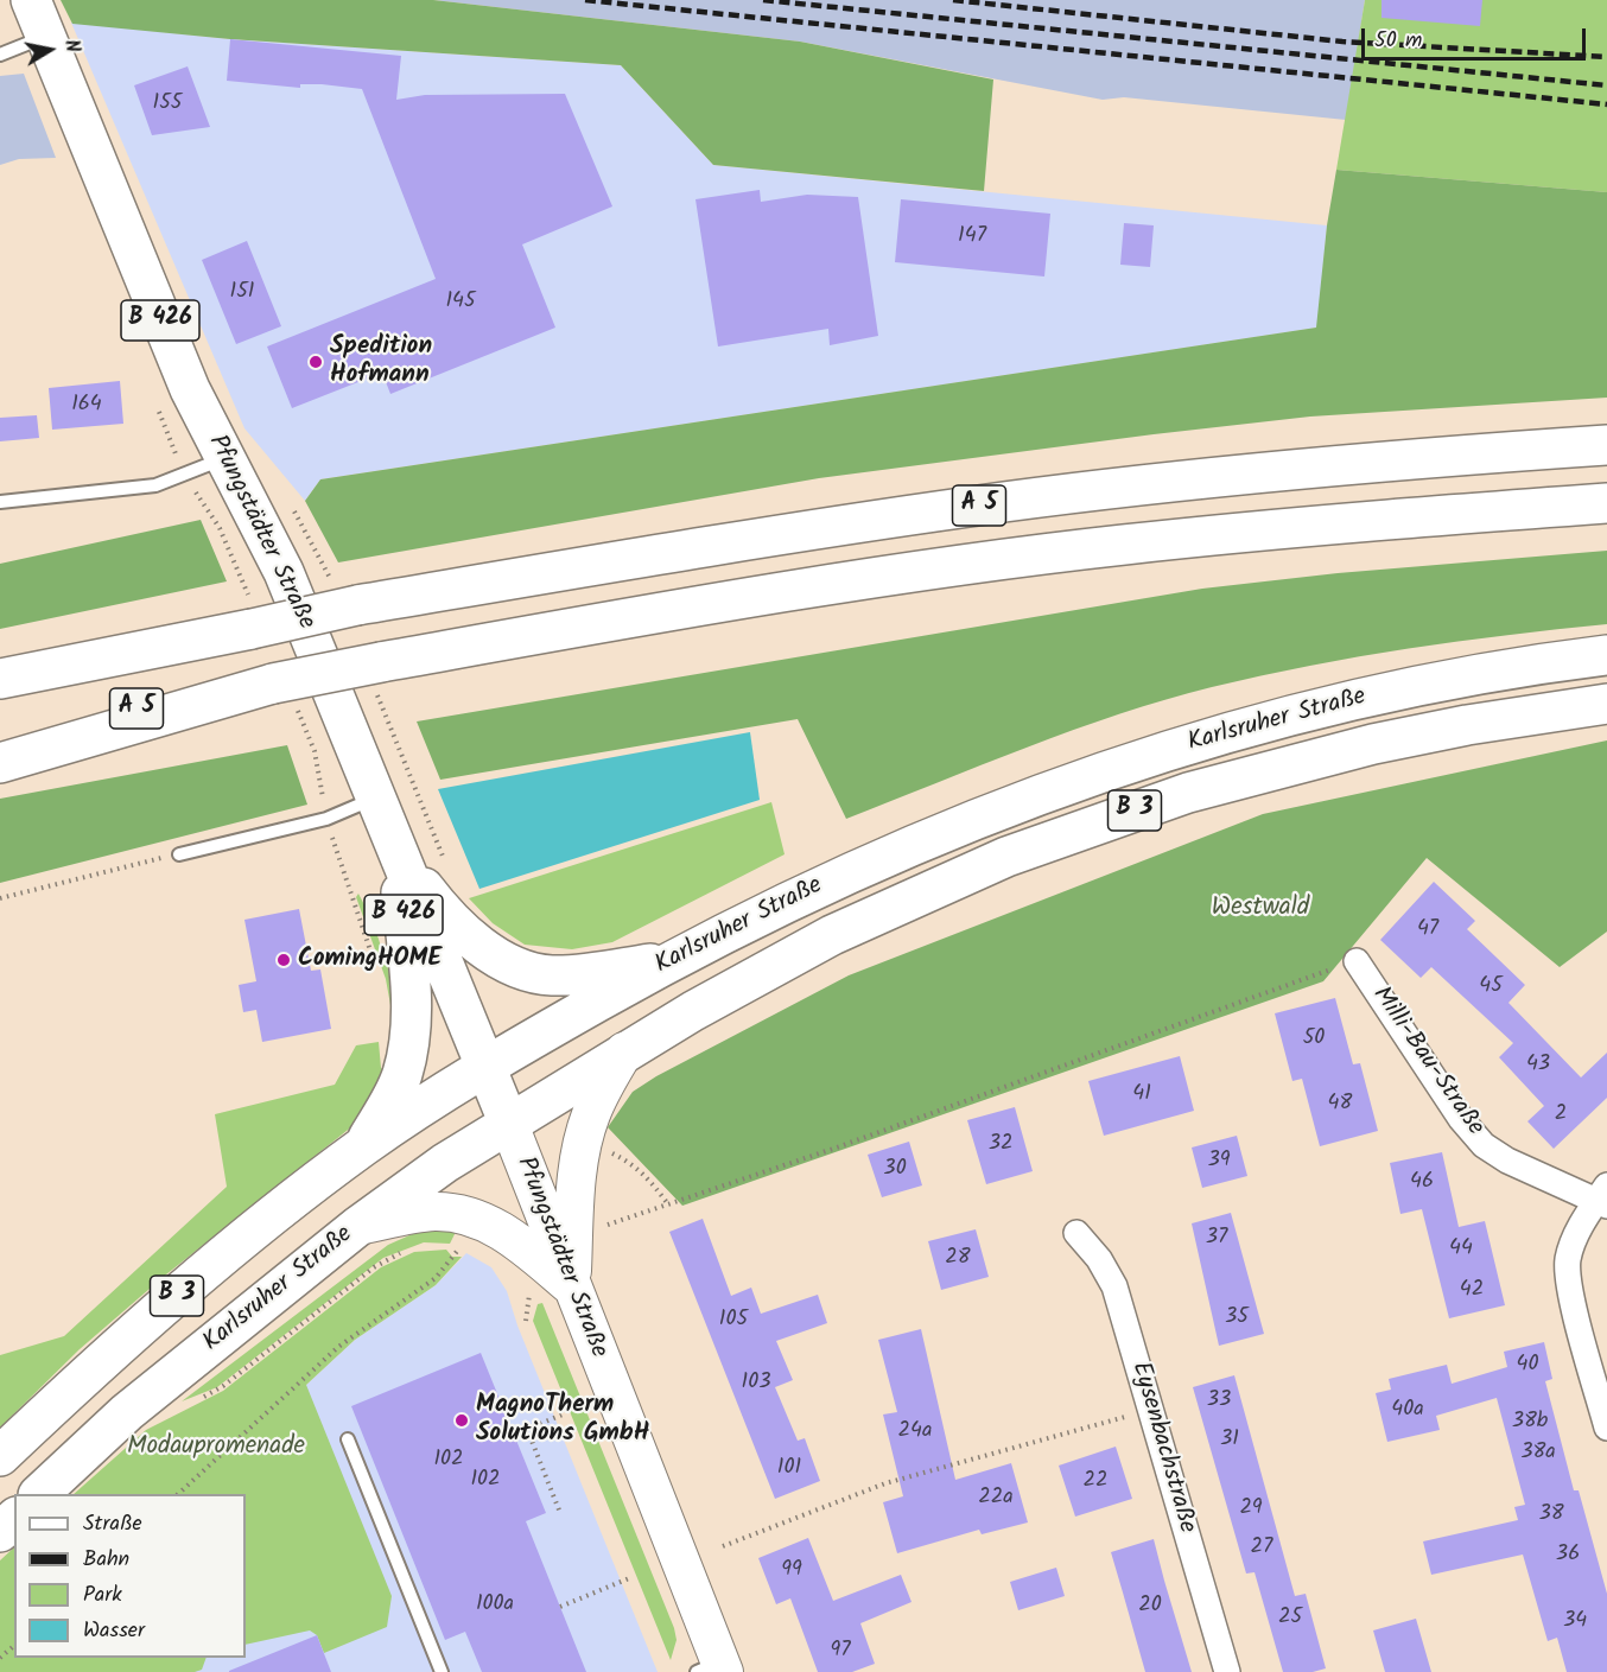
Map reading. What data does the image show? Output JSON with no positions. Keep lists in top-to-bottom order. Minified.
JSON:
{"streets":{"main road":["B 426","A 5","Pfungstädter Straße","Karlsruher Straße","B 3"],"street":["Milli-Bau-Straße","Eysenbachstraße"]},"crossings":[["B 426","Pfungstädter Straße"],["B 426","Karlsruher Straße"],["Pfungstädter Straße","Karlsruher Straße"]],"parks":["Westwald","Modaupromenade"],"places":["Spedition Hofmann","ComingHOME","MagnoTherm Solutions GmbH"],"house_numbers":["155","147","151","145","164","47","45","50","43","41","48","2","32","39","30","46","37","44","28","42","35","105","40","103","33","40a","38b","24a","31","38a","102","101","102","22","22a","29","38","27","36","99","100a","20","25","34","97"],"legend":["Straße","Bahn","Park","Wasser"],"scale_bar":"50 m","north":"right"}
